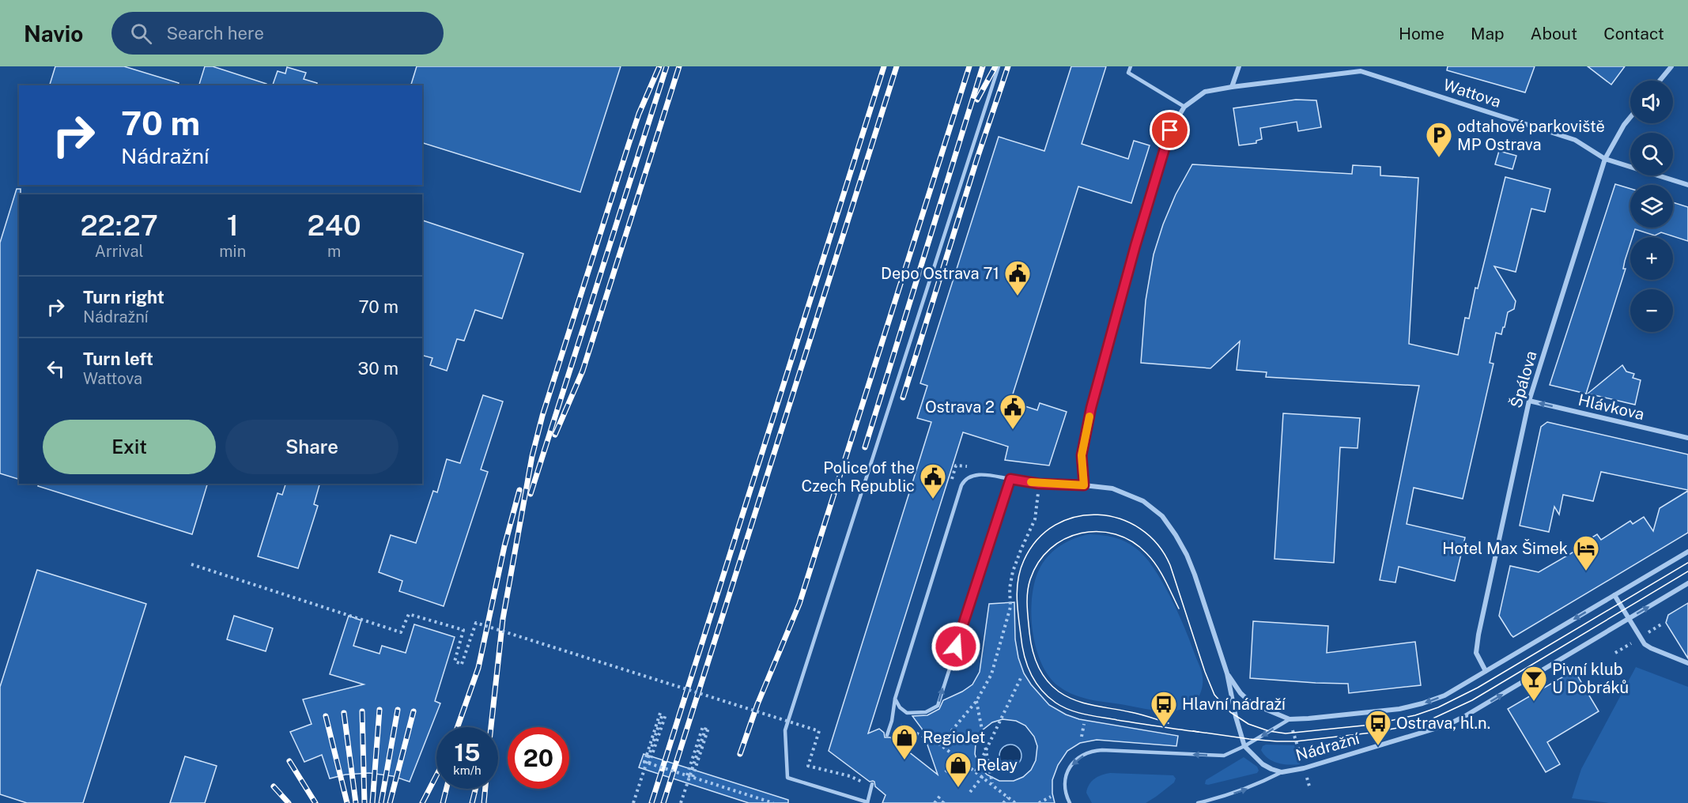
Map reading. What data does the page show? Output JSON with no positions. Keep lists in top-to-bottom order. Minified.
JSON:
{"streets":{"street":["Wattova","Špálova","Hlávkova","Nádražní"]},"crossings":[["Wattova","Špálova"],["Wattova","Nádražní"],["Špálova","Hlávkova"],["Špálova","Nádražní"]],"one_way":["Hlávkova"],"places":{"parking":["odtahové parkoviště MP Ostrava"],"public building":["Depo Ostrava 71","Ostrava 2","Police of the Czech Republic"],"hotel":["Hotel Max Šimek"],"bar":["Pivní klub U Dobráků"],"bus stop":["Hlavní nádraží","Ostrava, hl.n."],"shop":["RegioJet","Relay"]},"page":{"header":"Navio","search":"Search here","nav":["Home","Map","About","Contact"],"map_buttons":["+","−"],"turn":["70 m","Nádražní"],"eta":["22:27","Arrival","1","min","240","m"],"list":[{"name":"Turn right","note":"Nádražní","value":"70 m"},{"name":"Turn left","note":"Wattova","value":"30 m"}],"buttons":["Exit","Share"],"speed":"15 km/h","limit":"20"}}
